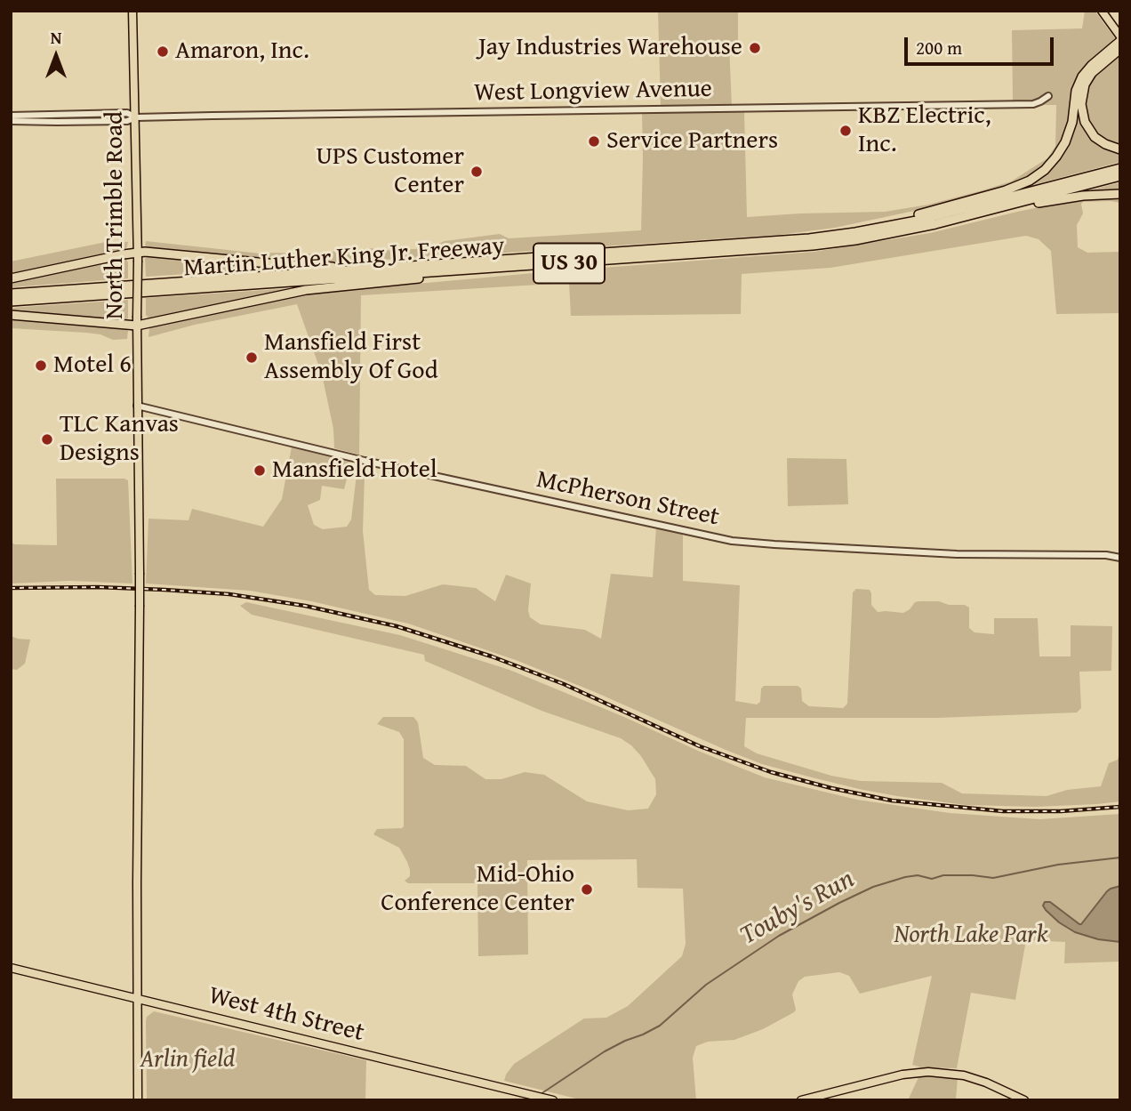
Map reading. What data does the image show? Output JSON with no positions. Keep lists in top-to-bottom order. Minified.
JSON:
{"streets":{"highway":["Martin Luther King Jr. Freeway","US 30"],"main road":["North Trimble Road","West 4th Street"],"street":["West Longview Avenue","McPherson Street"]},"crossings":[["West Longview Avenue","North Trimble Road"],["North Trimble Road","McPherson Street"],["North Trimble Road","West 4th Street"]],"water":["Touby's Run"],"parks":["North Lake Park","Arlin field"],"places":["Jay Industries Warehouse","Amaron, Inc.","KBZ Electric, Inc.","Service Partners","UPS Customer Center","Mansfield First Assembly Of God","Motel 6","TLC Kanvas Designs","Mansfield Hotel","Mid-Ohio Conference Center"],"scale_bar":"200 m","north":"top"}
